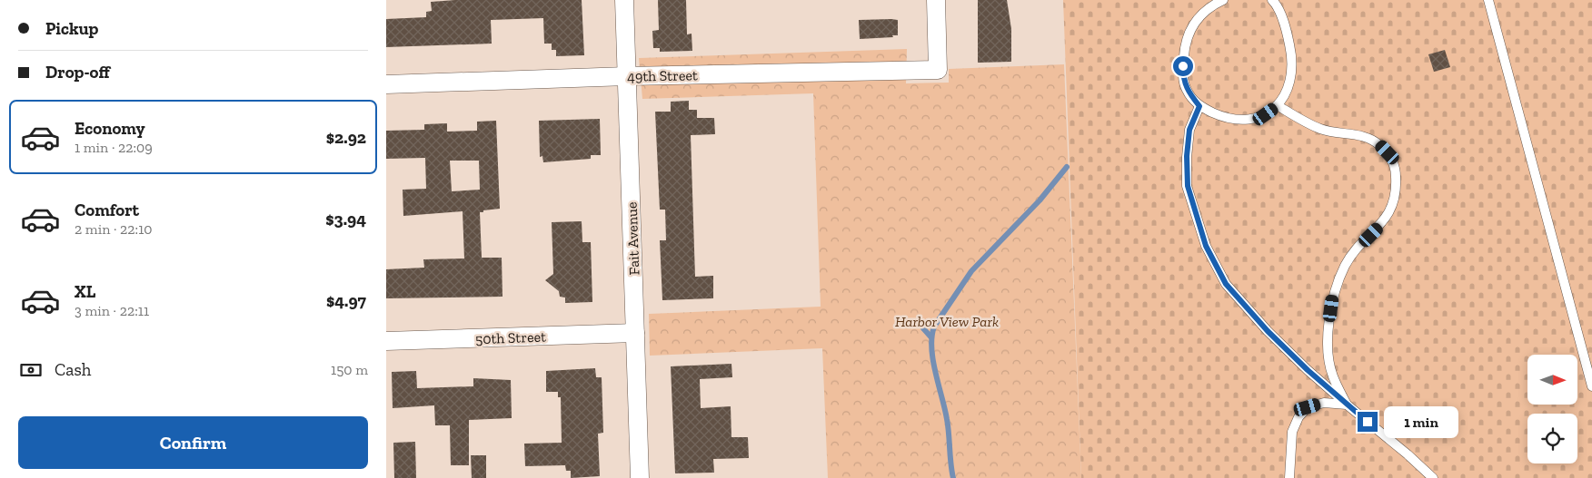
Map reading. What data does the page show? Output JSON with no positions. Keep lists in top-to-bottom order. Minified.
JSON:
{"streets":{"street":["49th Street","Fait Avenue","50th Street"]},"crossings":[["49th Street","Fait Avenue"],["Fait Avenue","50th Street"]],"parks":["Harbor View Park"],"north":"right","page":{"banner":["Pickup","Drop-off"],"list":[{"name":"Economy","note":"1 min · 22:09","value":"$2.92"},{"name":"Comfort","note":"2 min · 22:10","value":"$3.94"},{"name":"XL","note":"3 min · 22:11","value":"$4.97"}],"pay":["Cash","150 m"],"bubble":"1 min","buttons":"Confirm"}}
